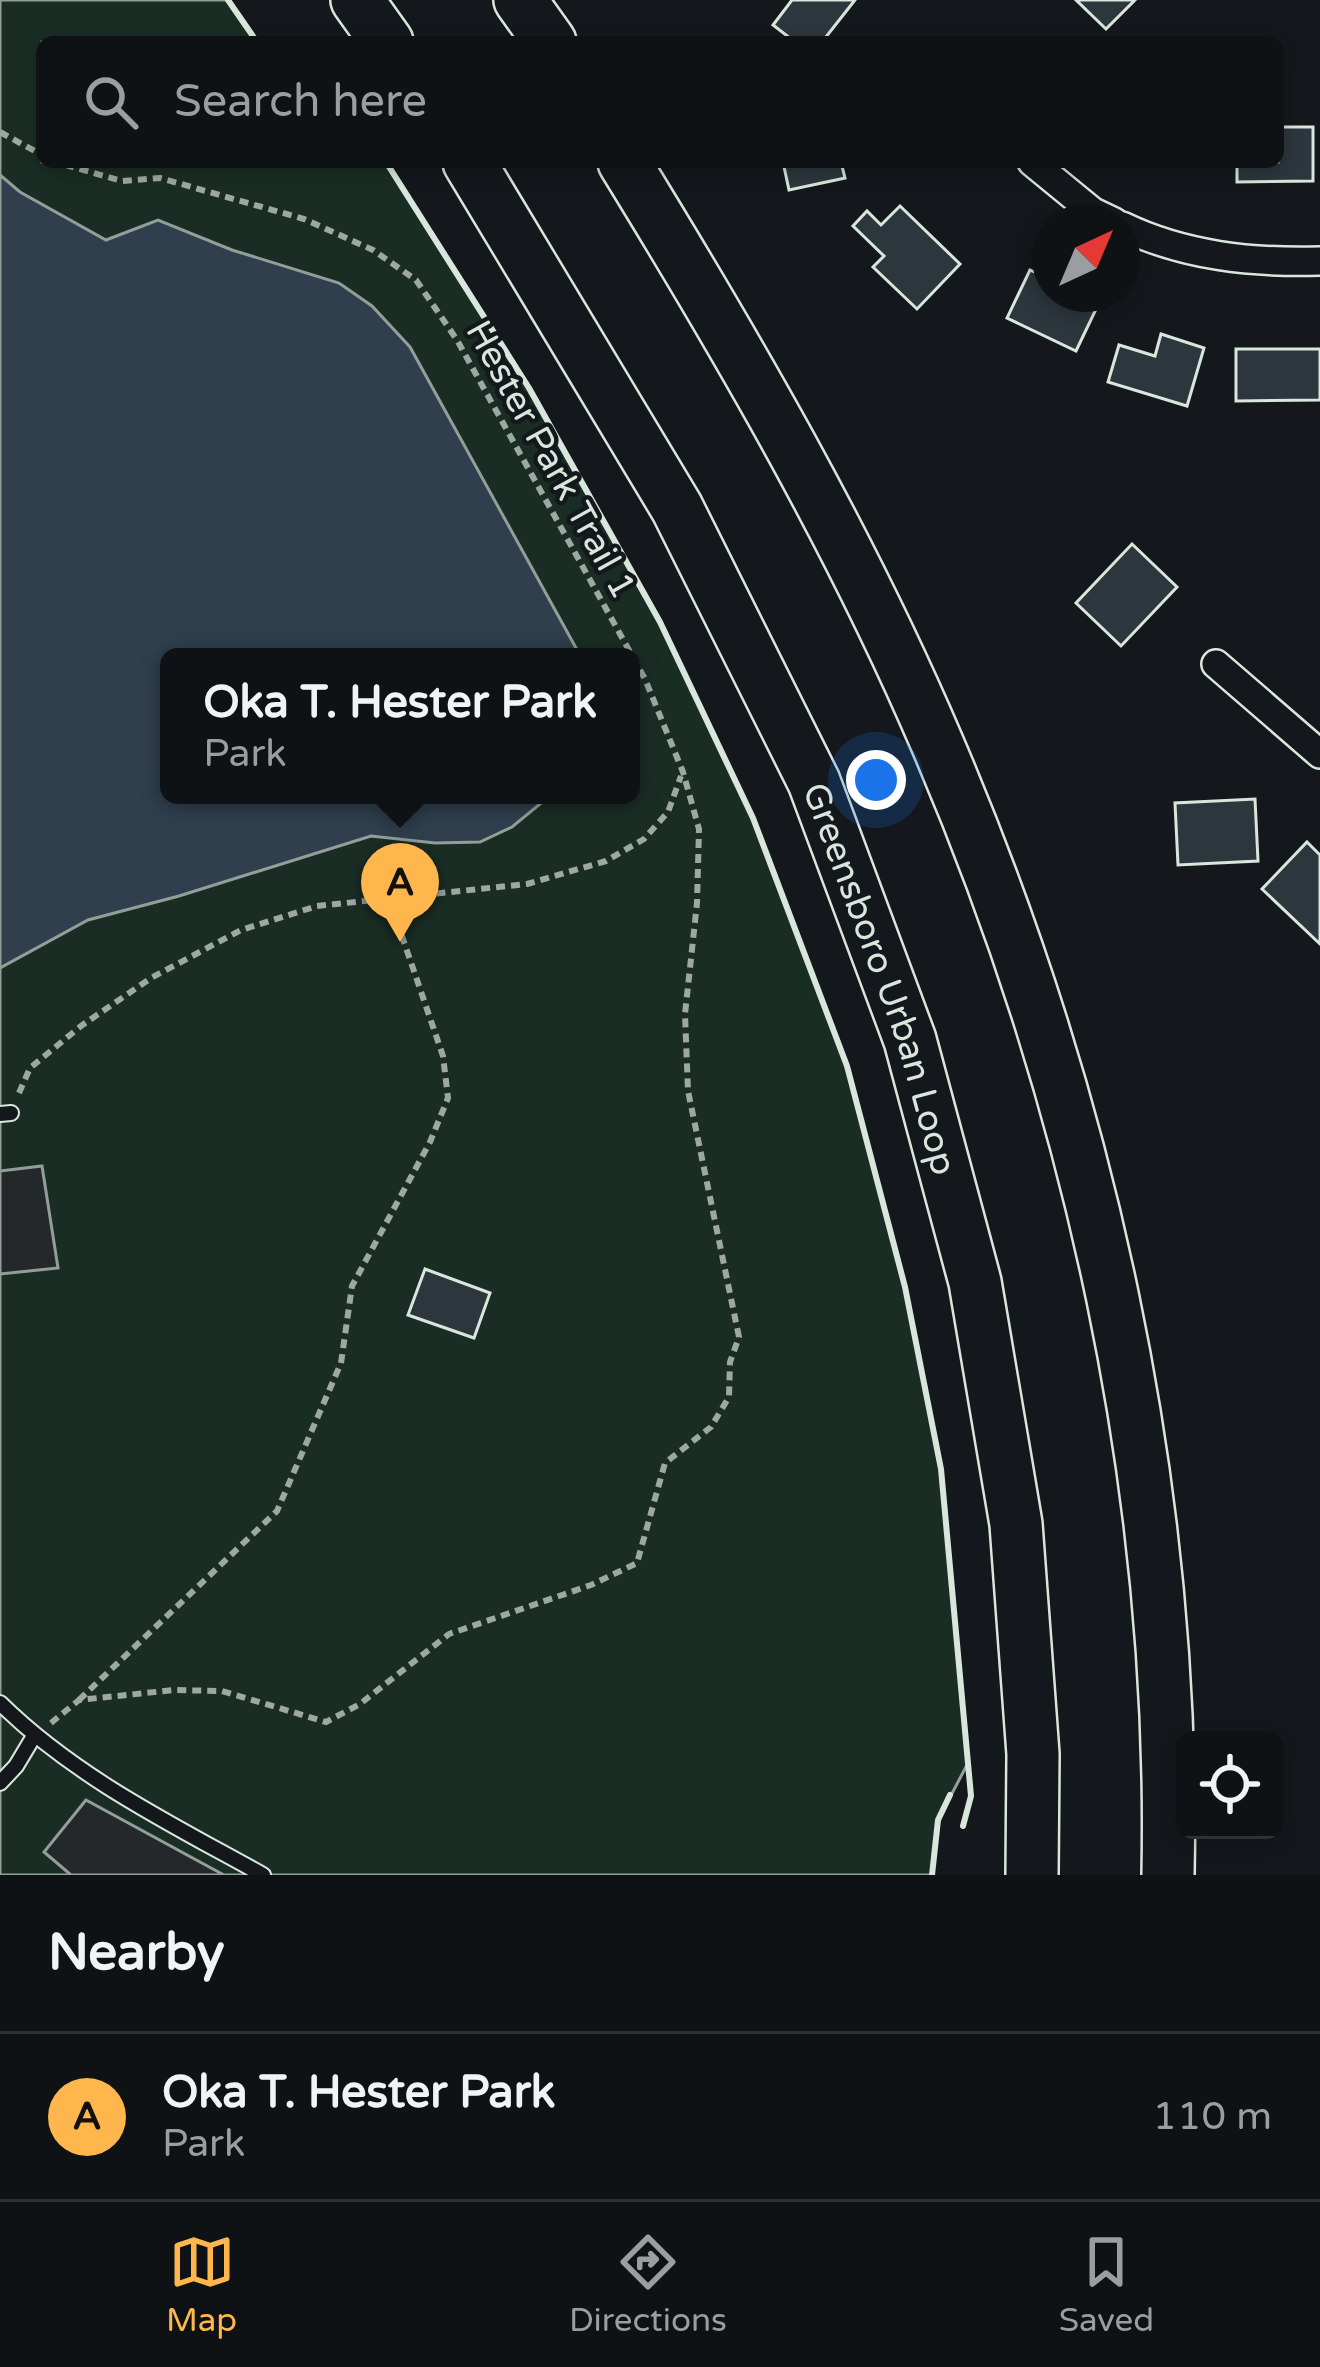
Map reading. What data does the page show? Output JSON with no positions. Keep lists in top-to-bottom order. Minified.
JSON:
{"streets":{"highway":["Greensboro Urban Loop"],"path":["Hester Park Trail 1"]},"north":"top right","page":{"search":"Search here","popup":["Oka T. Hester Park","Park"],"pins":"A","heading":"Nearby","list":[{"mark":"A","name":"Oka T. Hester Park","note":"Park","value":"110 m"}],"nav":["Map","Directions","Saved"]}}
